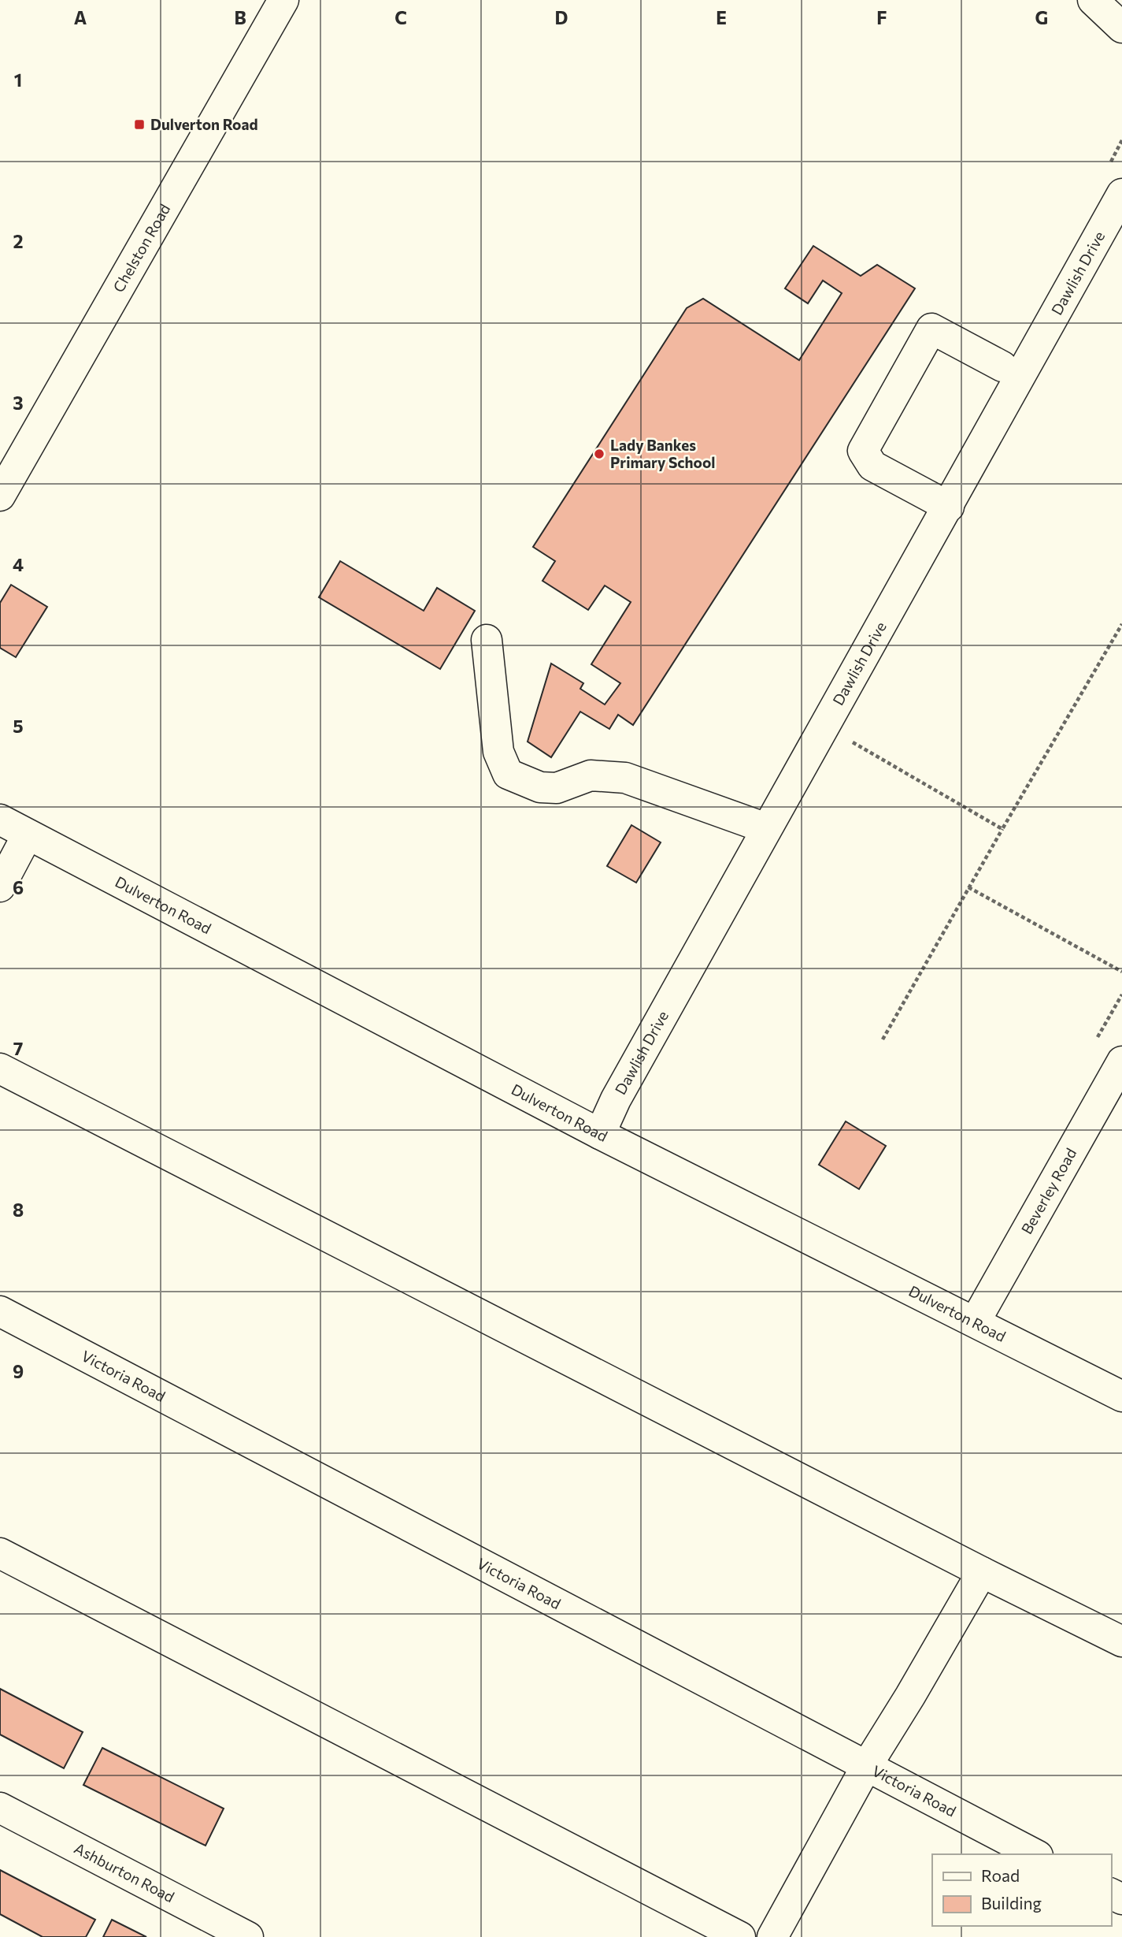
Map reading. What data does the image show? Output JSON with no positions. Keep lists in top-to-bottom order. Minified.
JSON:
{"streets":{"street":["Chelston Road","Dawlish Drive","Dulverton Road","Beverley Road","Victoria Road","Ashburton Road"]},"crossings":[["Dawlish Drive","Dulverton Road"],["Dulverton Road","Beverley Road"]],"places":{"transit":["Dulverton Road"],"other":["Lady Bankes Primary School"]},"legend":["Road","Building"],"grid":{"columns":["A","B","C","D","E","F","G"],"rows":["1","2","3","4","5","6","7","8","9"]}}
